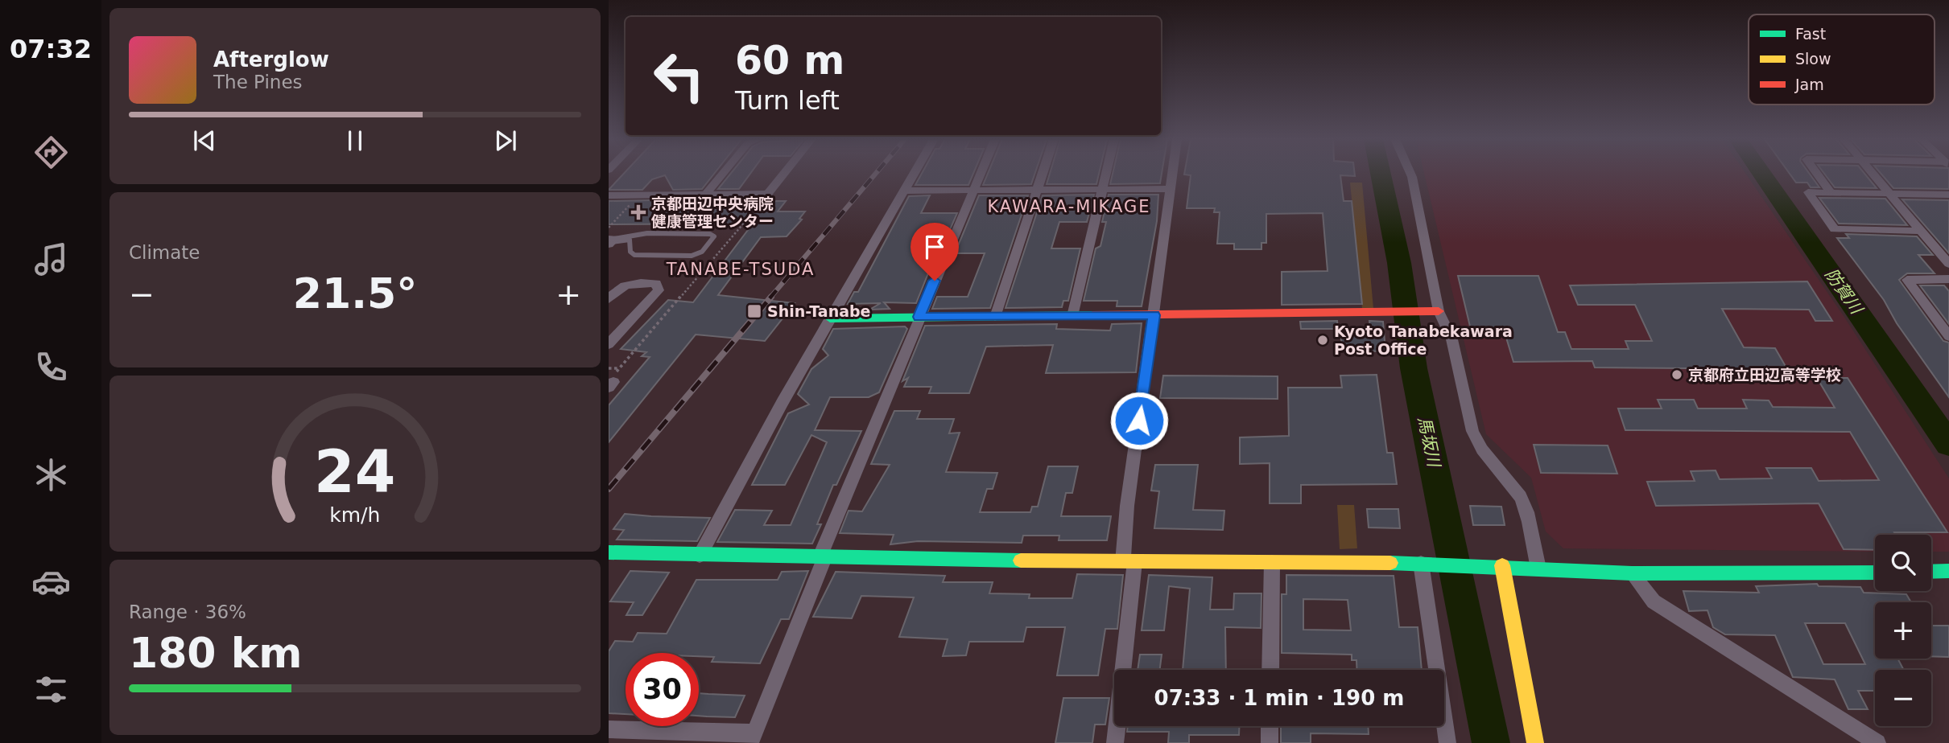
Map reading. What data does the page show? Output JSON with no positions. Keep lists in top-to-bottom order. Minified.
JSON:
{"districts":["KAWARA-MIKAGE","TANABE-TSUDA"],"water":["防賀川","馬坂川"],"places":{"health":["京都田辺中央病院 健康管理センター"],"transit":["Shin-Tanabe"],"other":["Kyoto Tanabekawara Post Office","京都府立田辺高等学校"]},"legend":["Fast","Slow","Jam"],"page":{"tabs":"07:32","turn":["60 m","Turn left"],"song":["Afterglow","The Pines"],"tile":["Climate",["Range · 36%","180 km"]],"heat":["−","21.5°","+"],"map_buttons":["+","−"],"limit":"30","trip":"07:33 · 1 min · 190 m","gauge":["24","km/h"]}}
